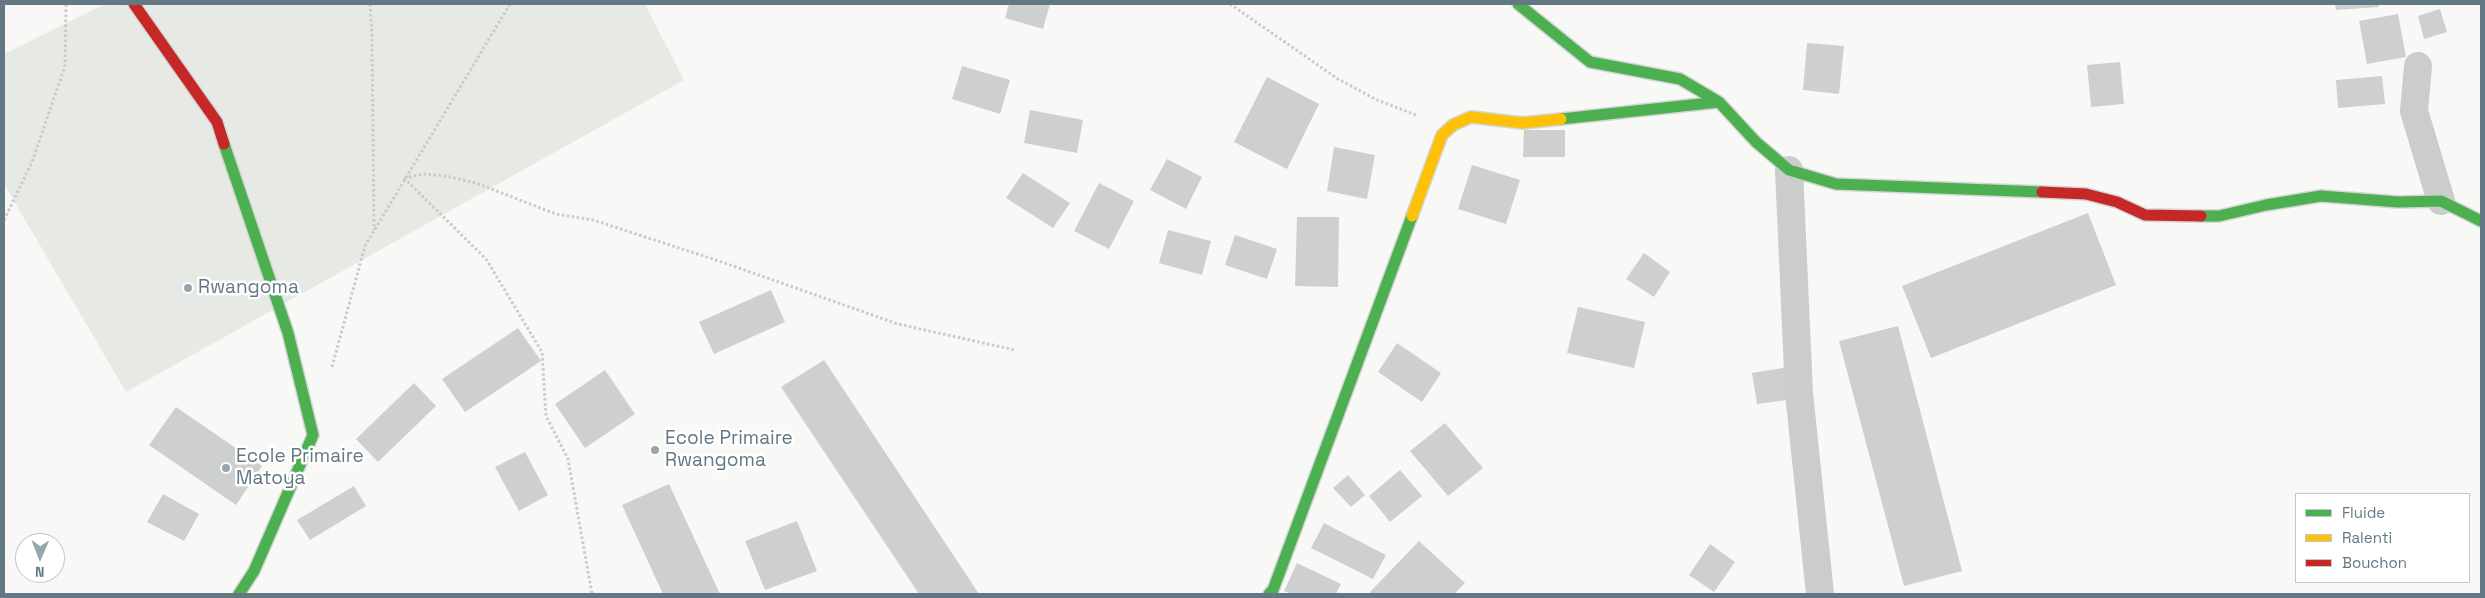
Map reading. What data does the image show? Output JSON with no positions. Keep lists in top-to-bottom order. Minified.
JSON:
{"places":["Rwangoma","Ecole Primaire Rwangoma","Ecole Primaire Matoya"],"legend":["Fluide","Ralenti","Bouchon"],"north":"bottom"}
